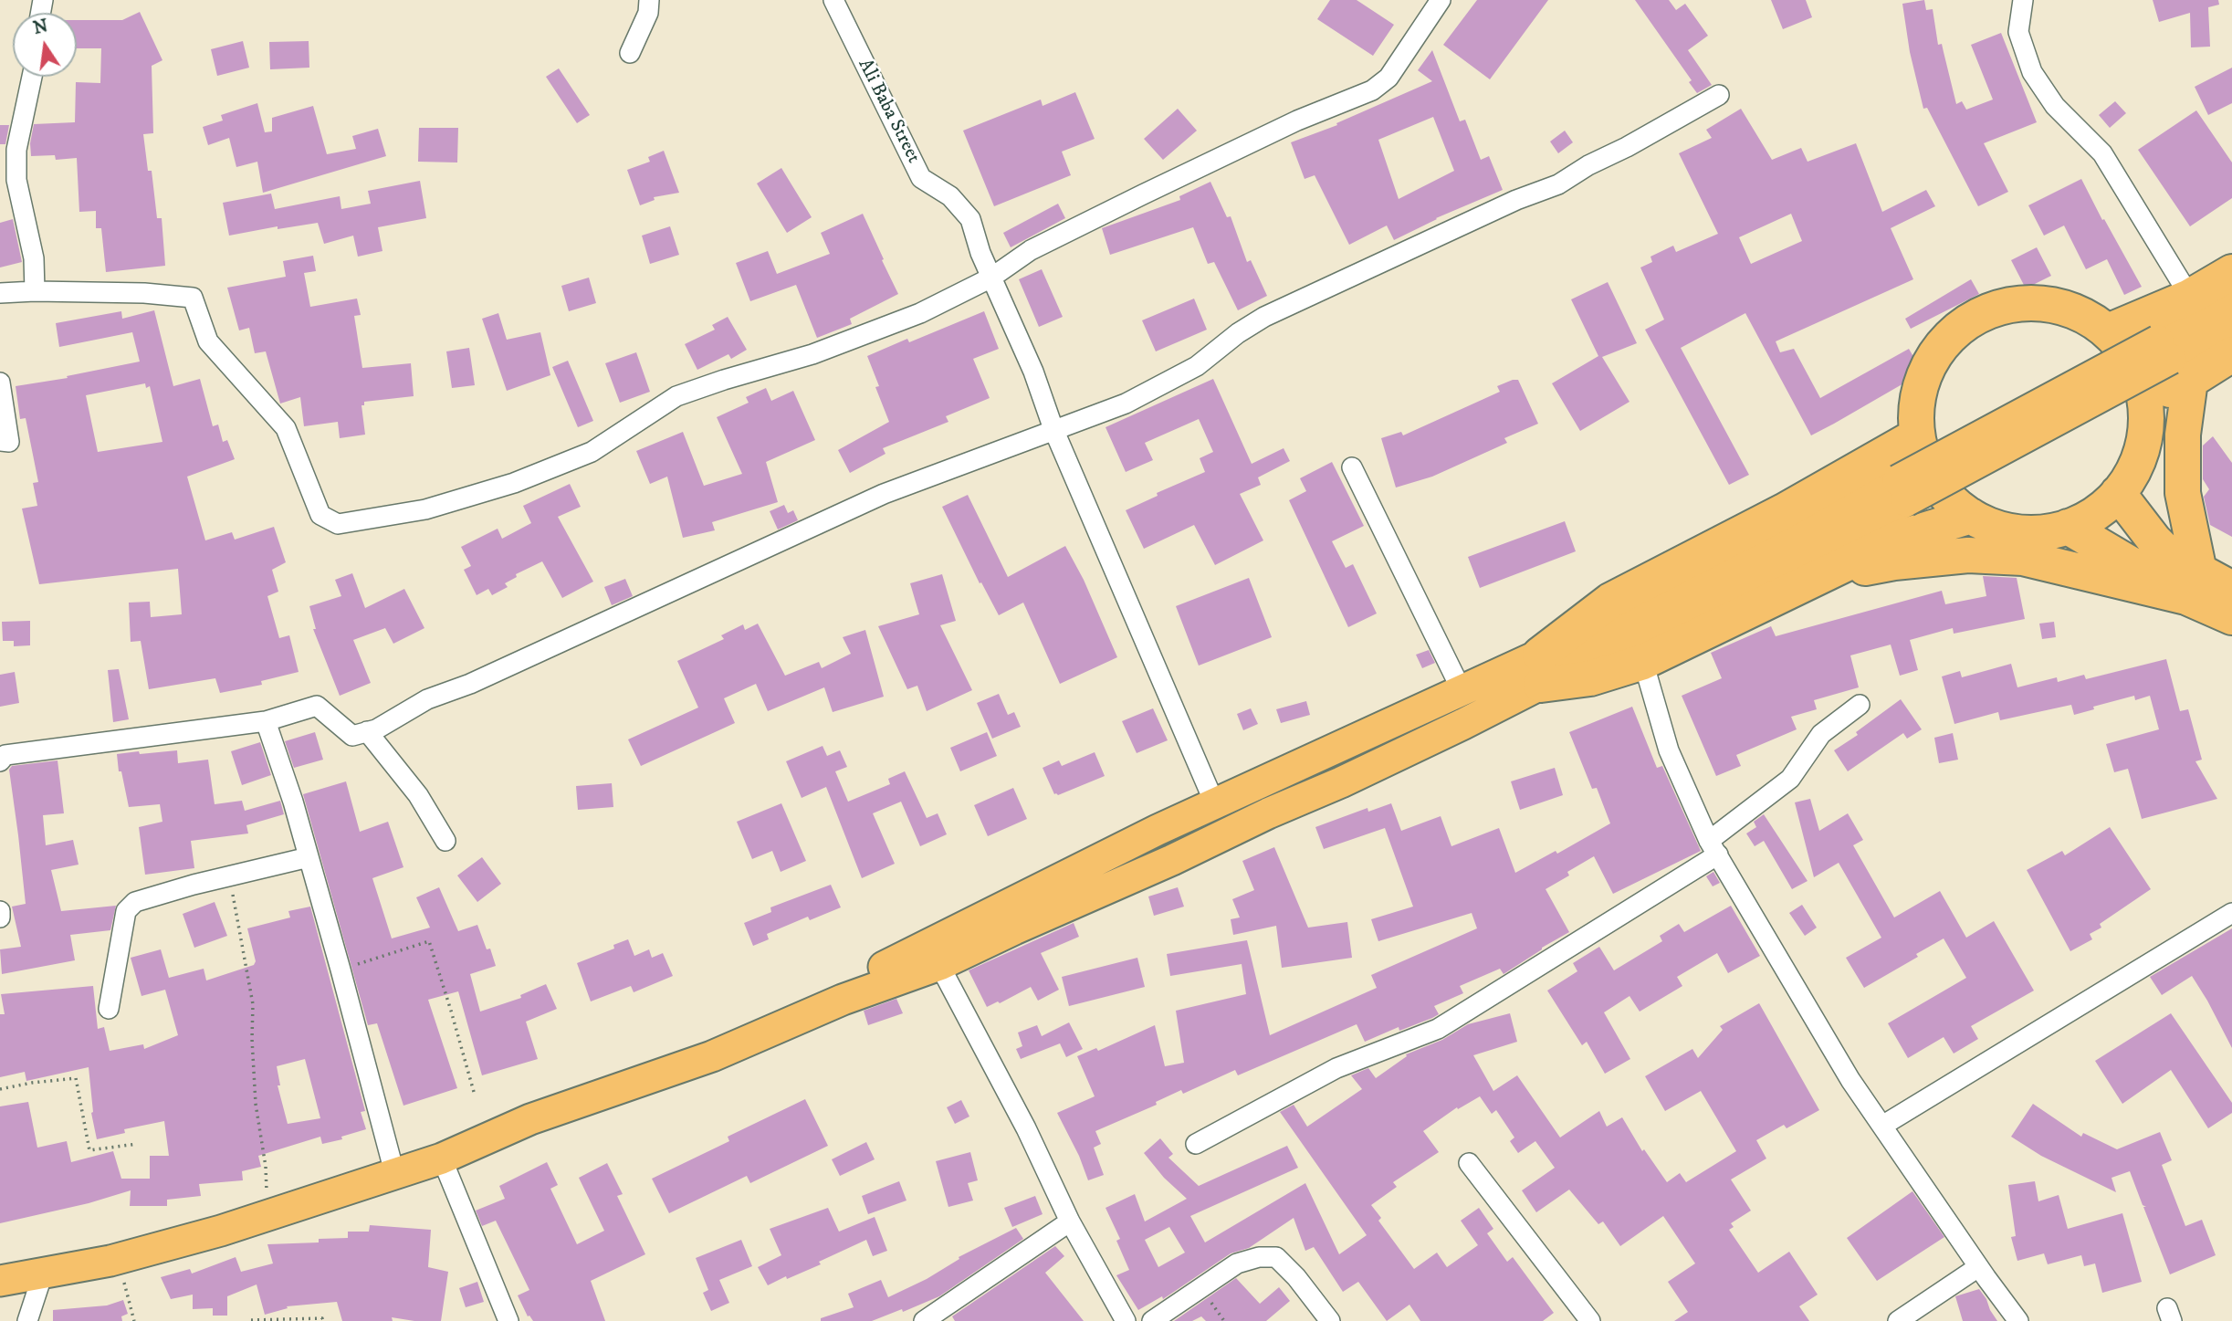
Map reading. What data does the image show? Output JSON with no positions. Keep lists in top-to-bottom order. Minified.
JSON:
{"streets":{"street":["Ali Baba Street"]},"north":"top"}
